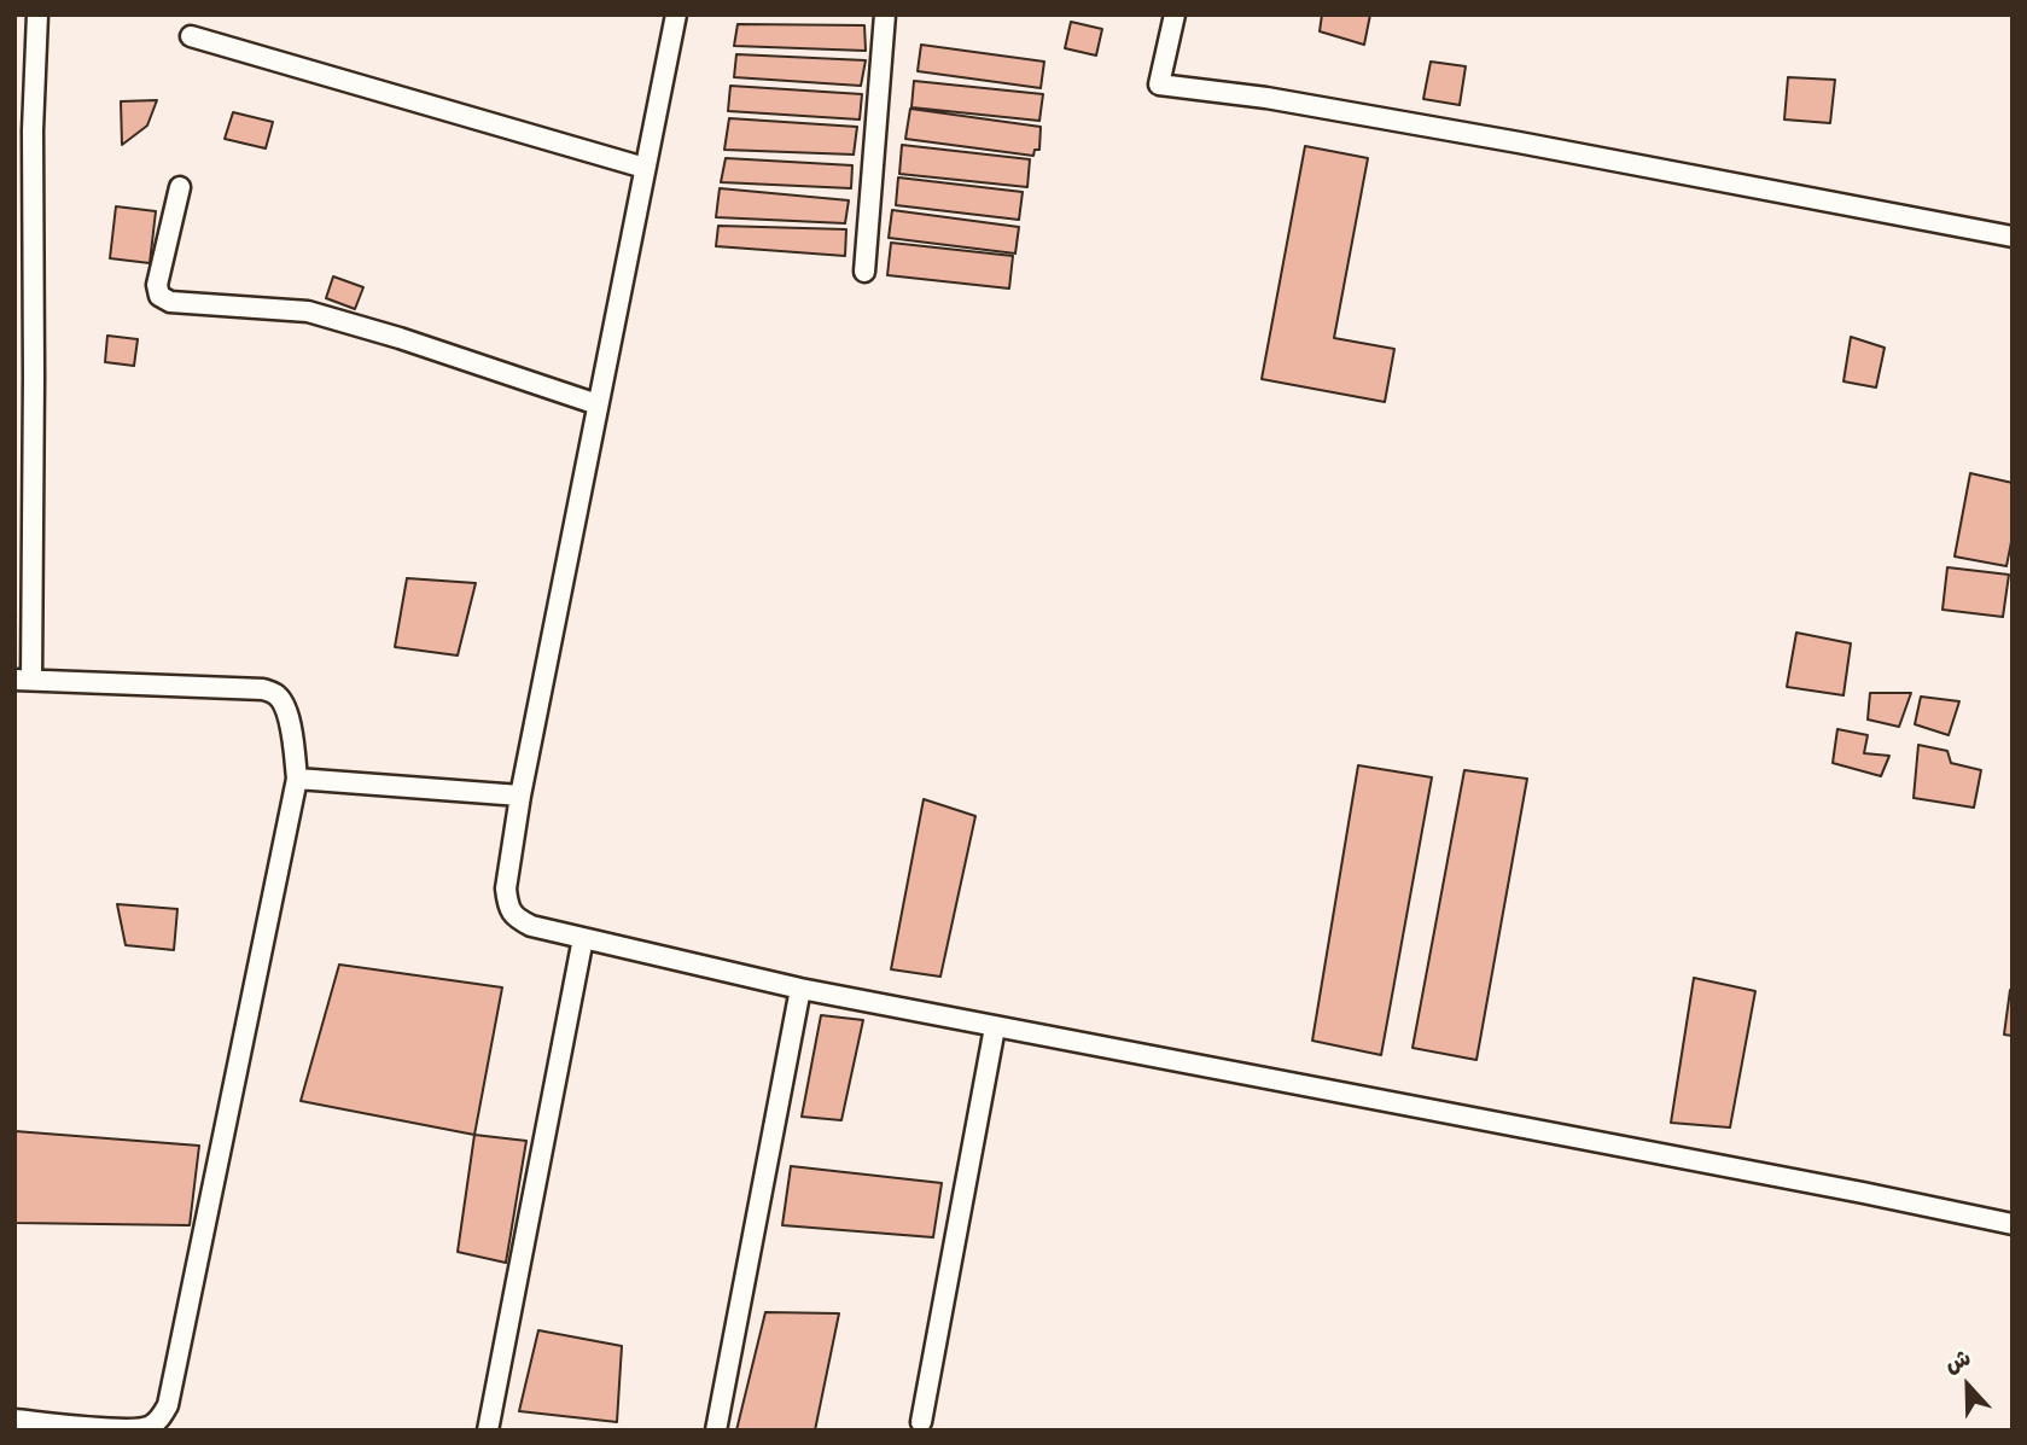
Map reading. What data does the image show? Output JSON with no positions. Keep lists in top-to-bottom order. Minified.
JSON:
{"north":"top"}
